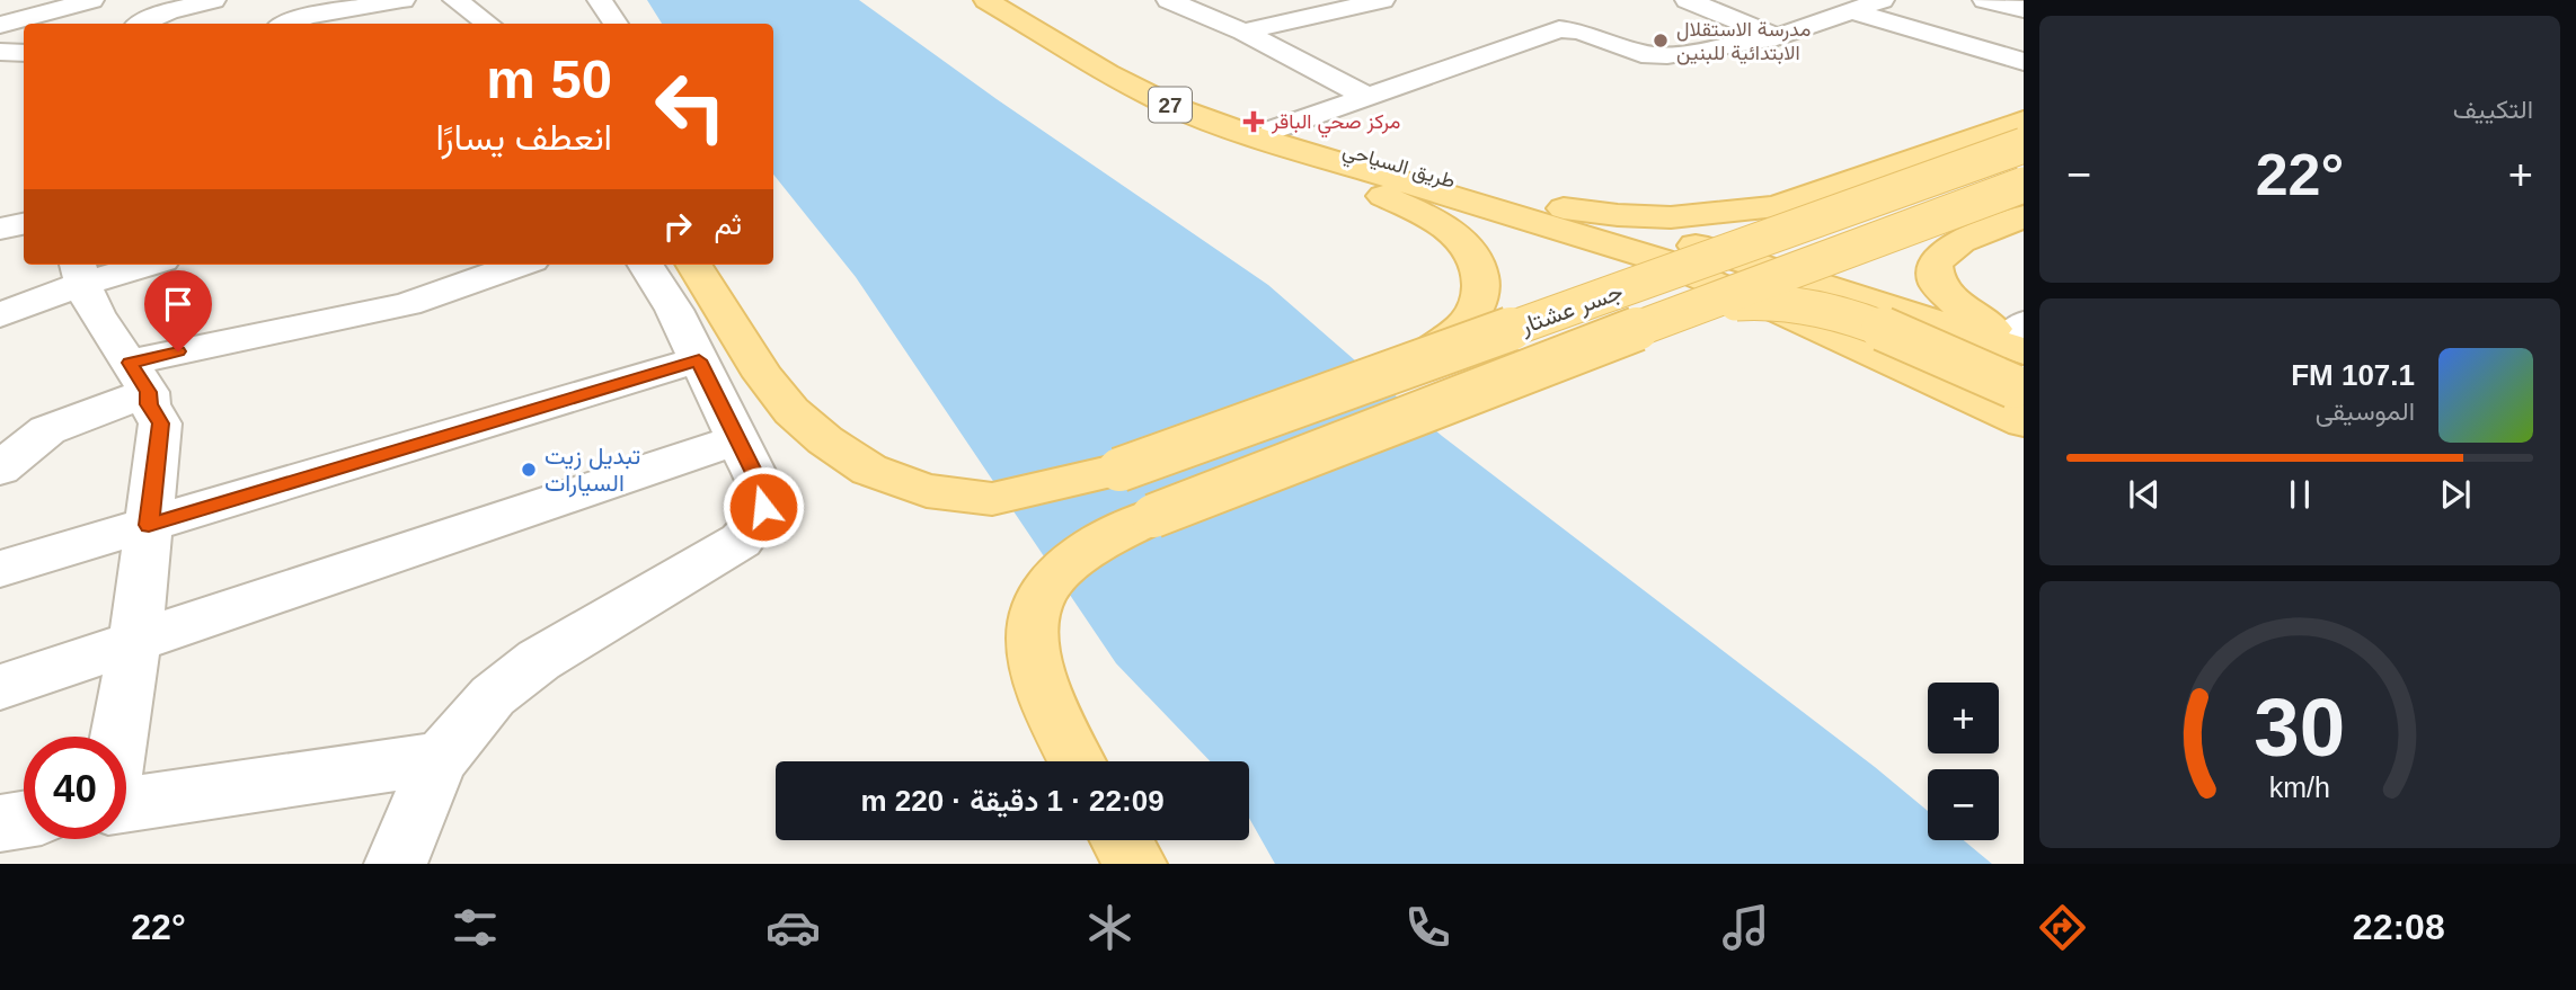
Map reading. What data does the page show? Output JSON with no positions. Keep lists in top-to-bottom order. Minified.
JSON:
{"streets":{"main road":["27","طريق السياحي","جسر عشتار"]},"places":{"other":["مدرسة الاستقلال الابتدائية للبنين","تبديل زيت السيارات"],"health":["مركز صحي الباقر"]},"page":{"tile":"التكييف","turn":["50 m","انعطف يسارًا"],"heat":["−","22°","+"],"then":"ثم","song":["107.1 FM","الموسيقى"],"map_buttons":["+","−"],"limit":"40","trip":"22:09 · 1 دقيقة · 220 m","tabs":["22:08","22°"],"gauge":["30","km/h"]}}
